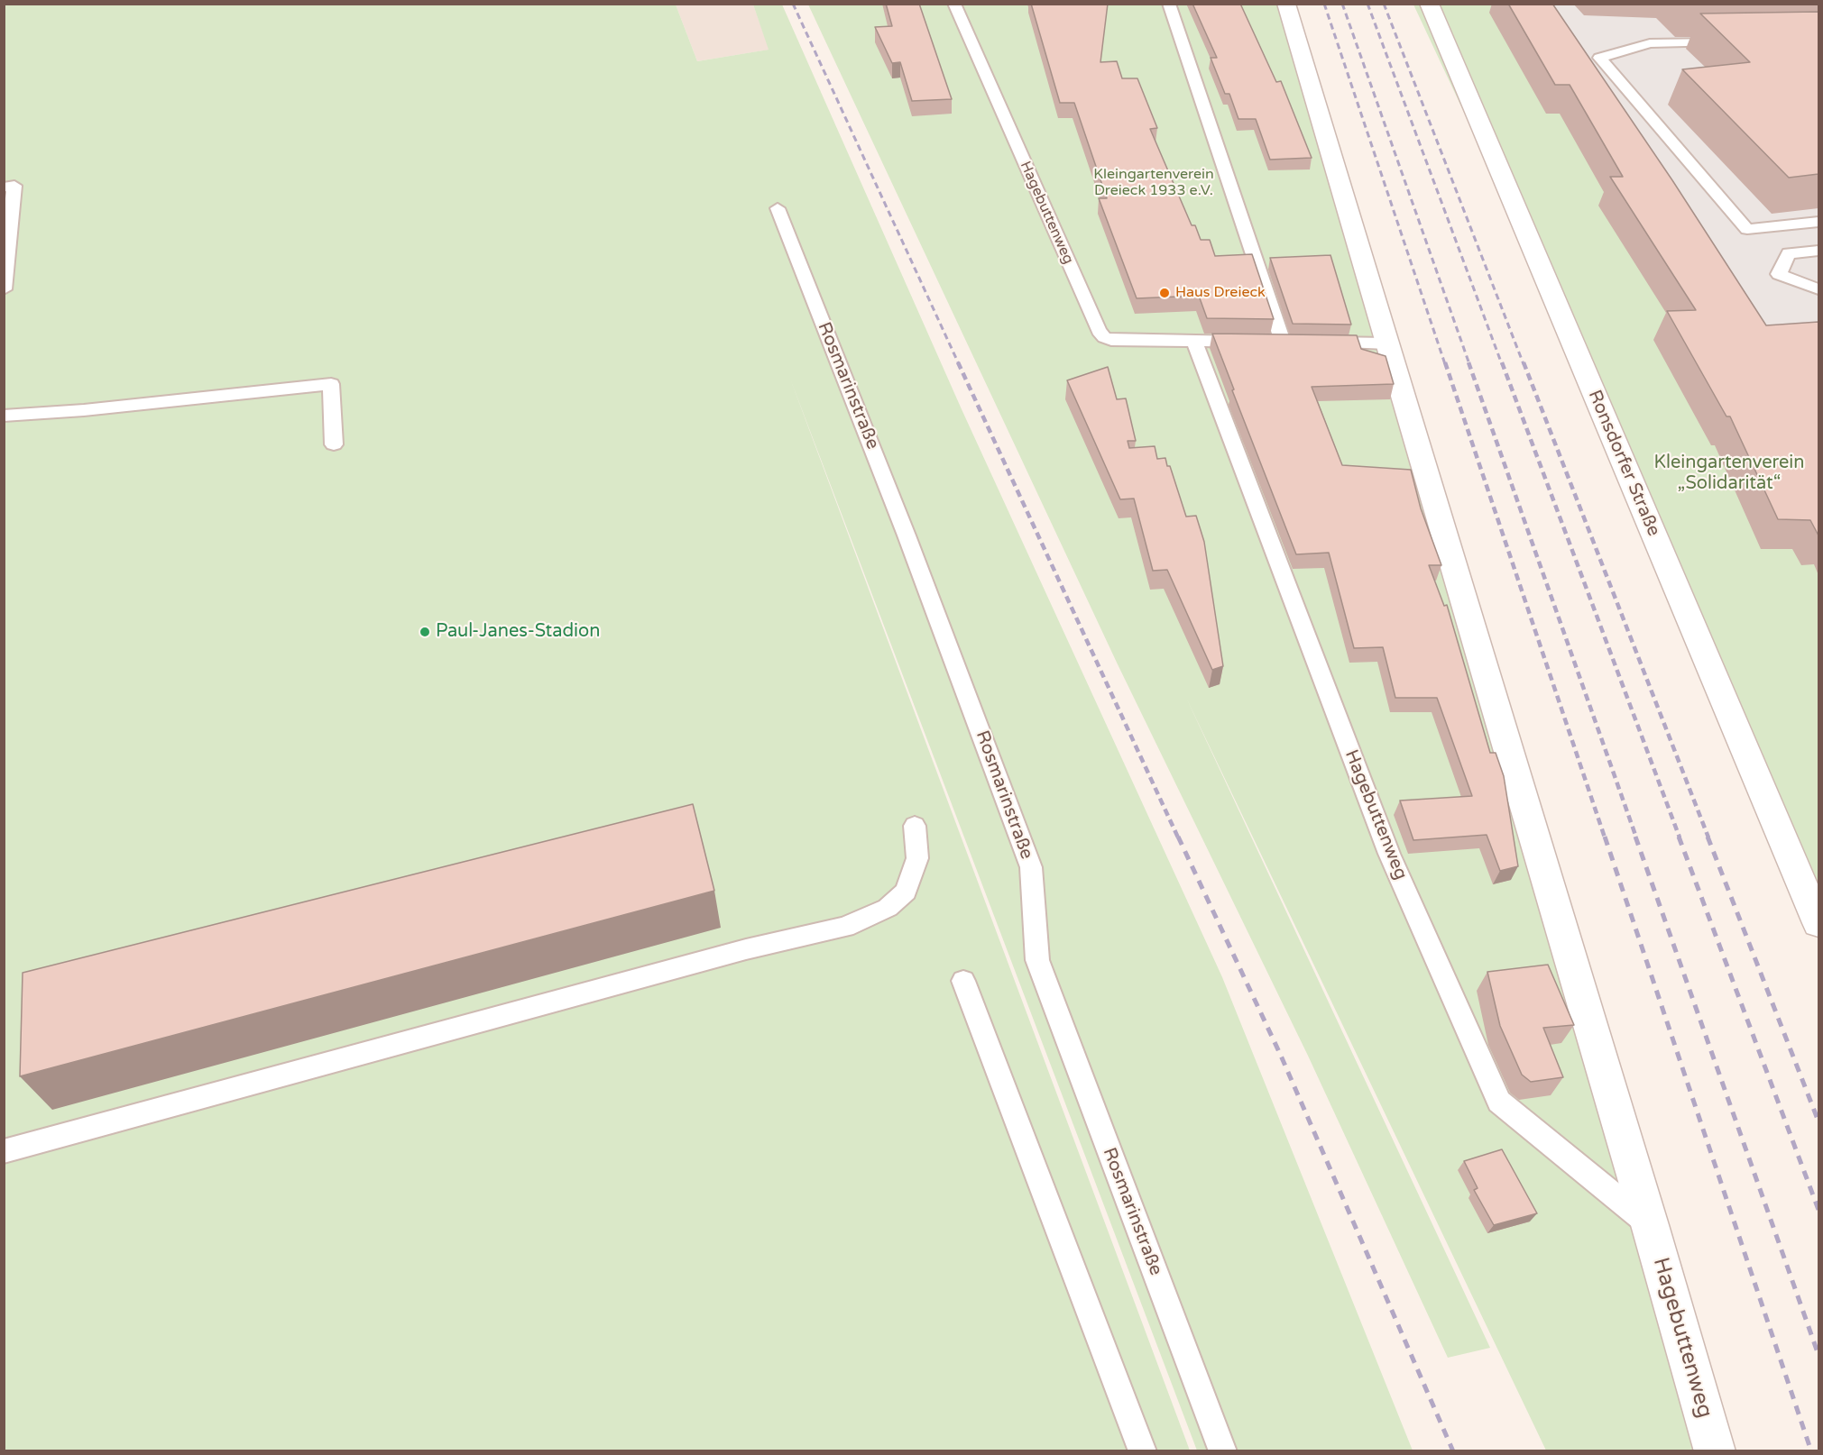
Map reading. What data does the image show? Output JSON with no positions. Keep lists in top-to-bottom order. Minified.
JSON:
{"streets":{"street":["Hagebuttenweg","Ronsdorfer Straße"],"lane":["Rosmarinstraße"]},"parks":["Kleingartenverein Dreieck 1933 e.V.","Kleingartenverein „Solidarität“"],"places":["Haus Dreieck","Paul-Janes-Stadion"]}
